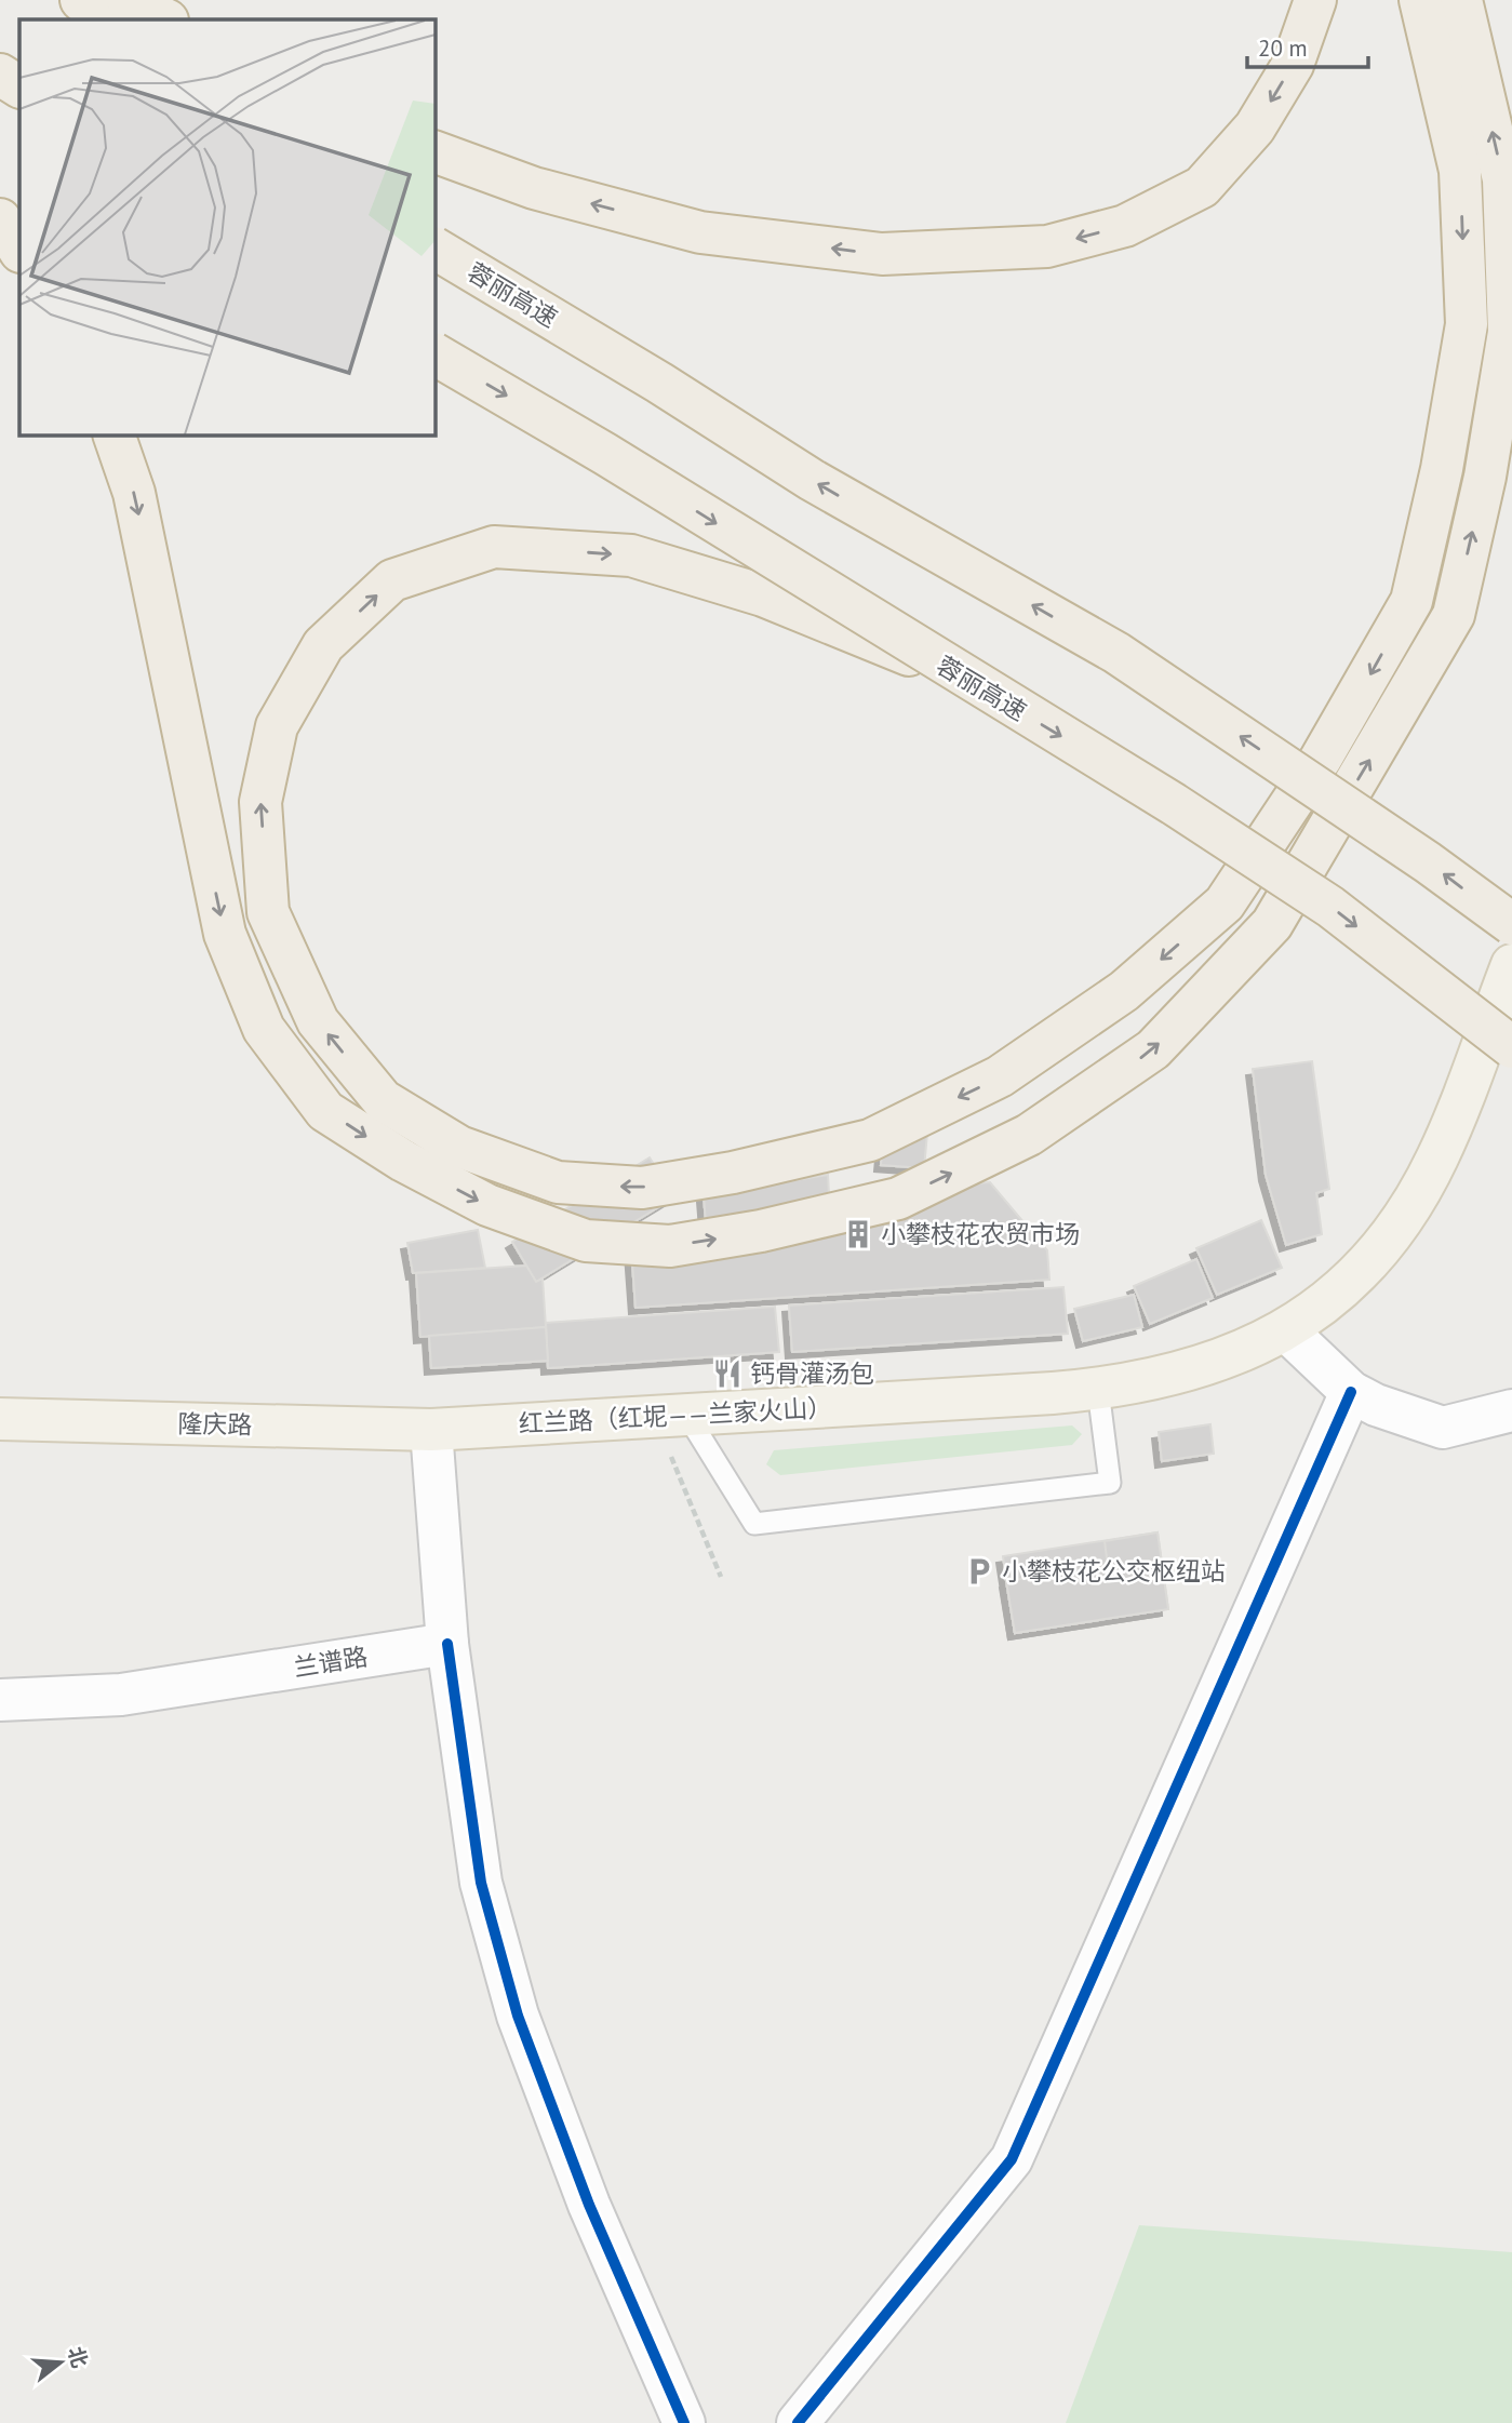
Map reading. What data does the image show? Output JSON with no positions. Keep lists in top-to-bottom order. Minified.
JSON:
{"streets":{"highway":["蓉丽高速"],"main road":["红兰路（红坭——兰家火山）","隆庆路"],"street":["兰谱路"]},"crossings":[["红兰路（红坭——兰家火山）","隆庆路"]],"places":{"building":["小攀枝花农贸市场"],"restaurant":["钙骨灌汤包"],"parking":["小攀枝花公交枢纽站"]},"scale_bar":"20 m","north":"right"}
